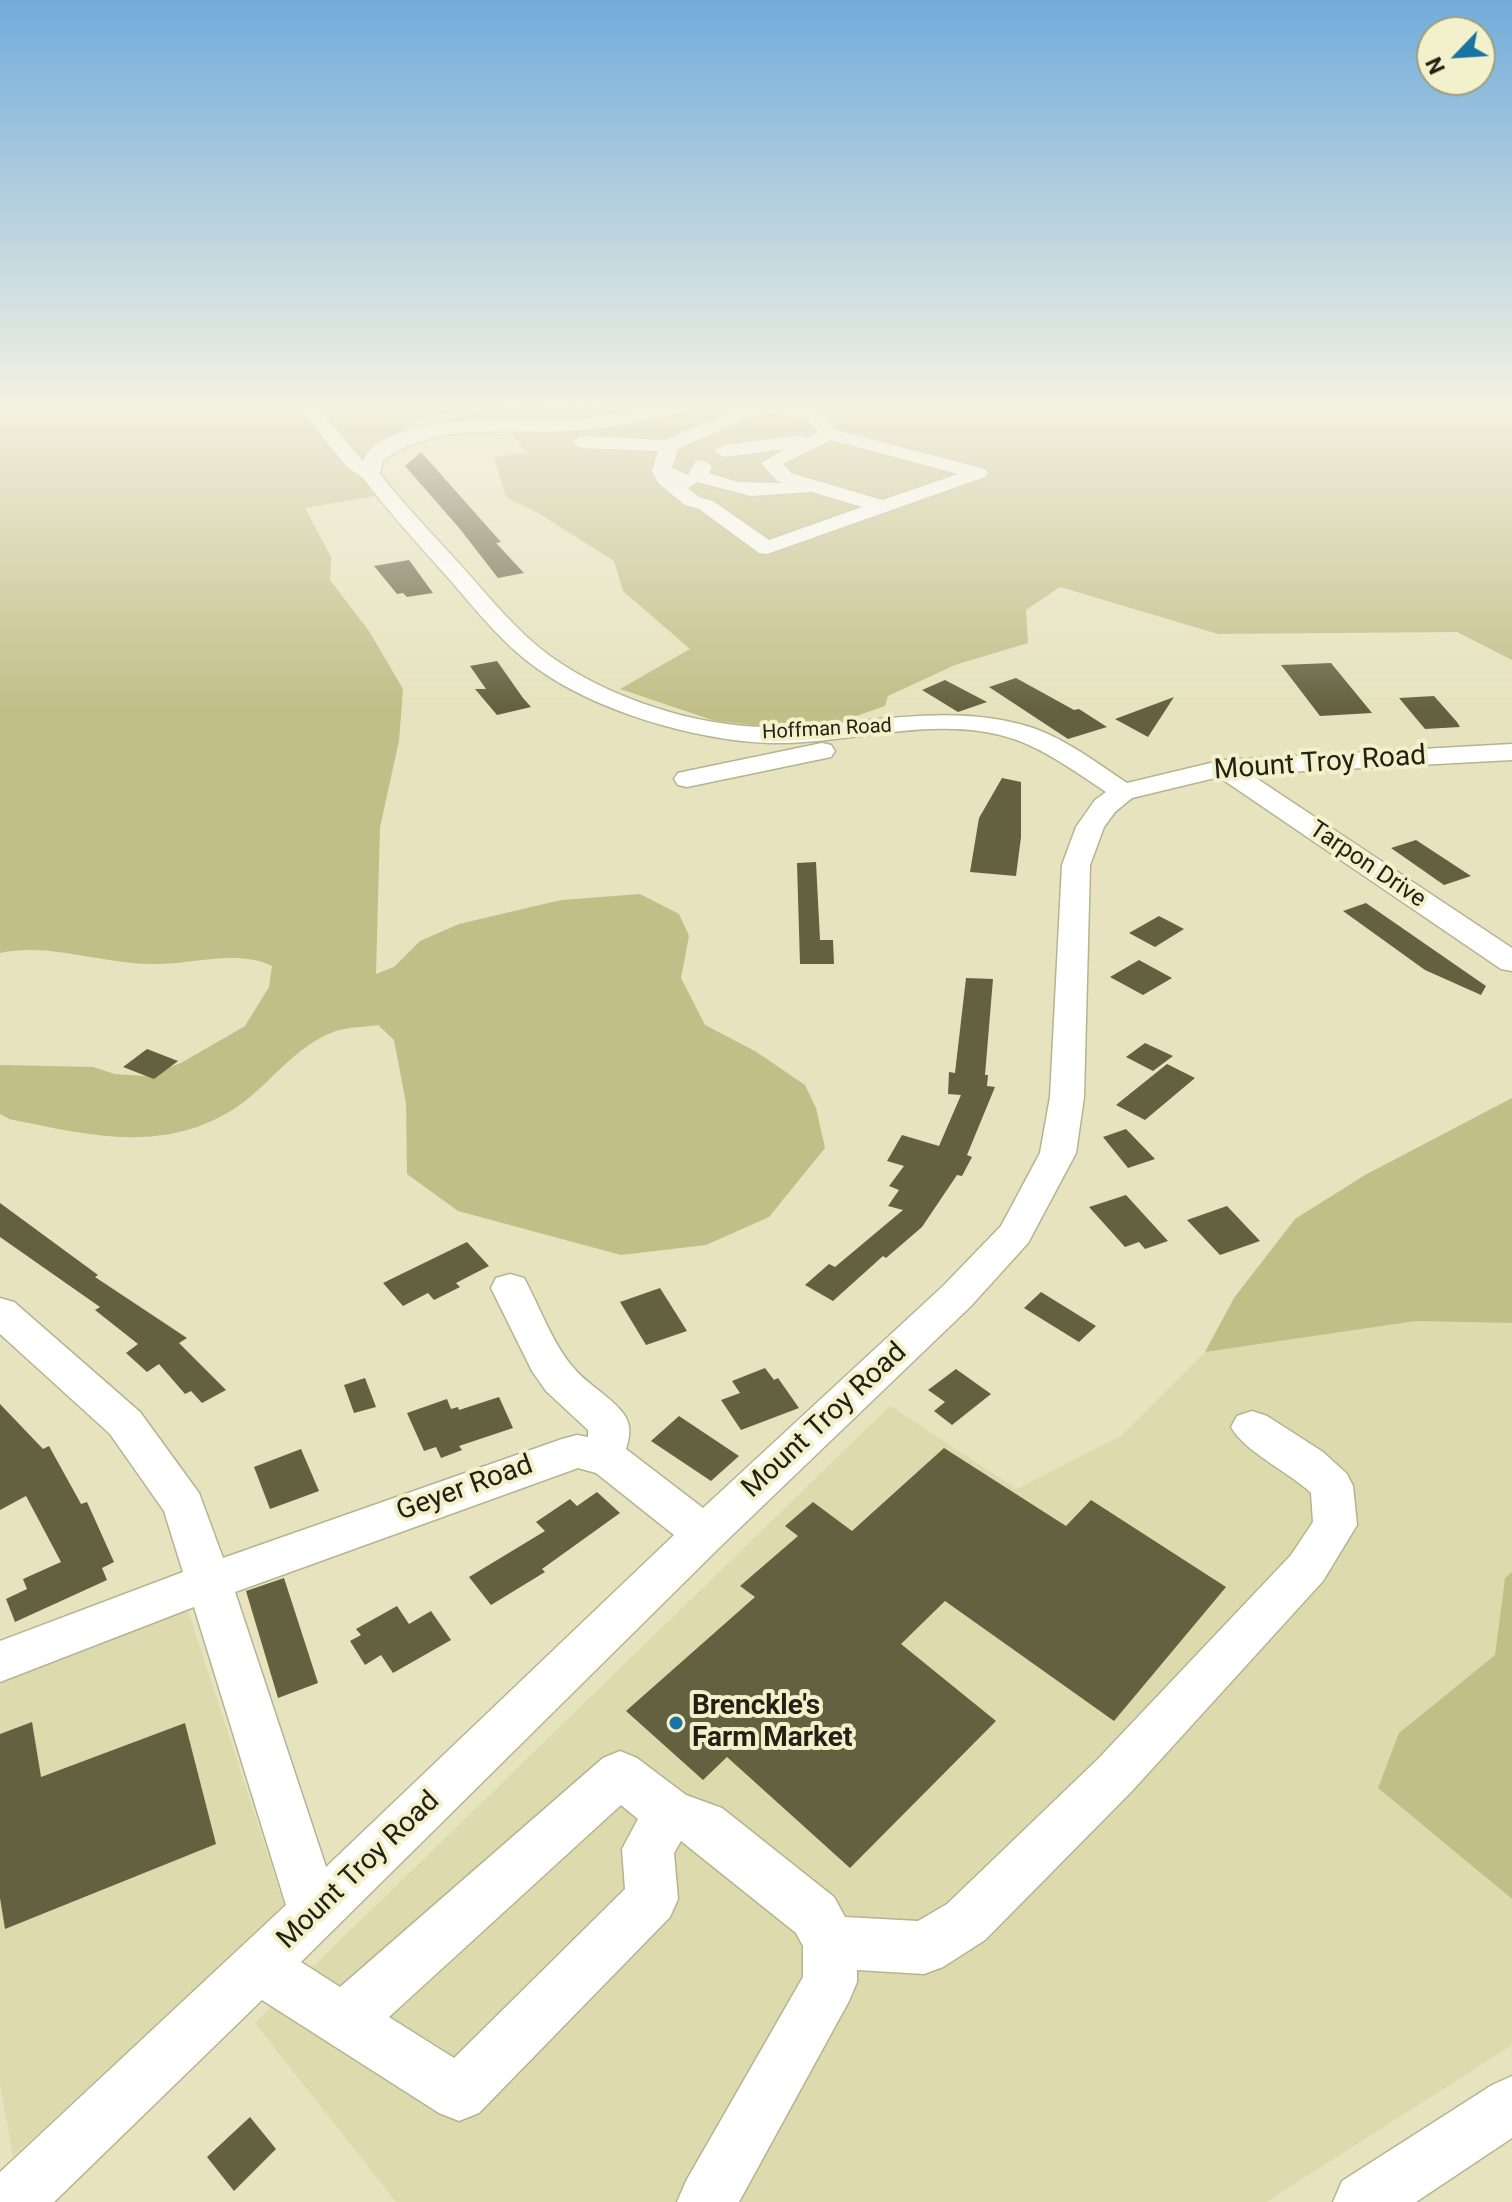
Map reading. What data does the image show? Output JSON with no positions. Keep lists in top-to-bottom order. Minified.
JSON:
{"streets":{"street":["Hoffman Road","Mount Troy Road","Tarpon Drive","Geyer Road"]},"crossings":[["Hoffman Road","Mount Troy Road"],["Mount Troy Road","Tarpon Drive"]],"places":["Brenckle's Farm Market"],"north":"bottom left"}
